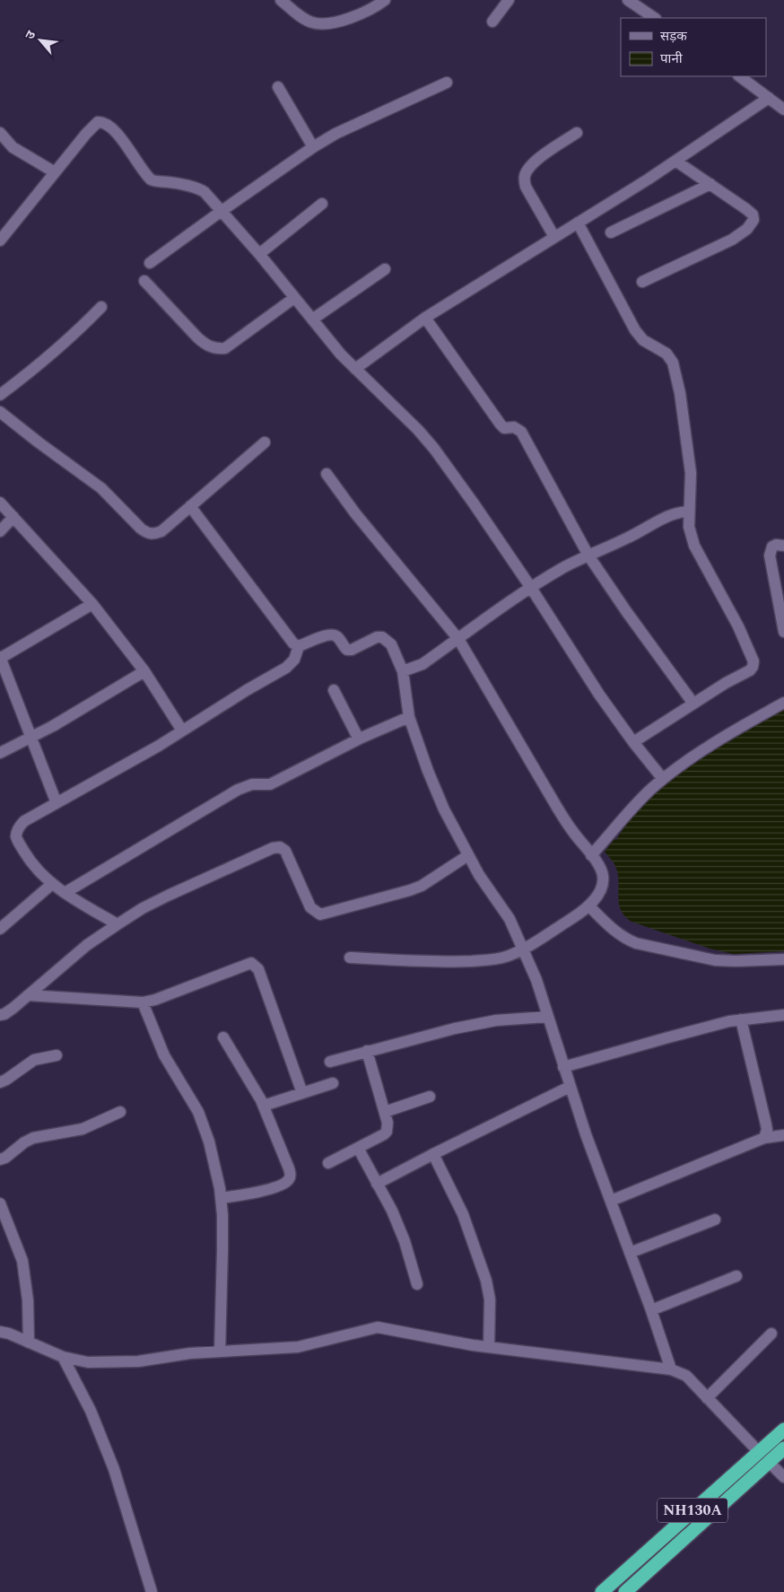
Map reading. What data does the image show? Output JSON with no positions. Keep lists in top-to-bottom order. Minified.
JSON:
{"streets":{"highway":["NH130A"]},"legend":["सड़क","पानी"],"north":"top left"}
